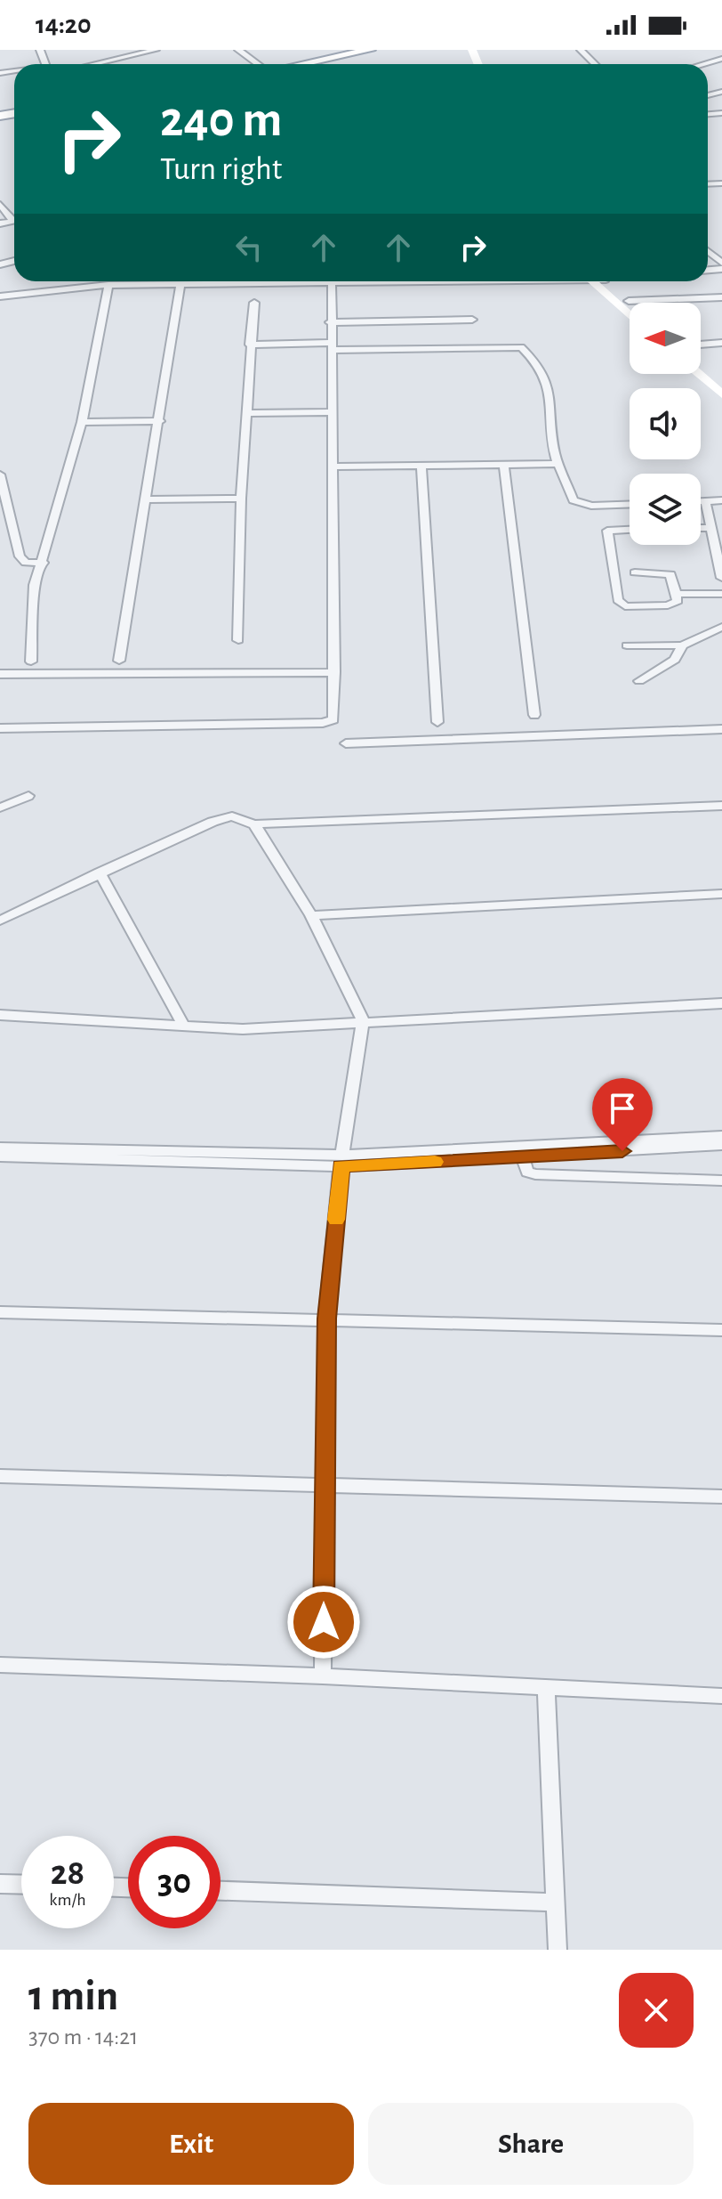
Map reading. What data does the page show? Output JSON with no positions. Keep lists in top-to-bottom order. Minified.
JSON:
{"north":"left","page":{"status":"14:20","turn":["240 m","Turn right"],"speed":"28 km/h","limit":"30","heading":["1 min","370 m · 14:21"],"buttons":["Exit","Share"]}}
